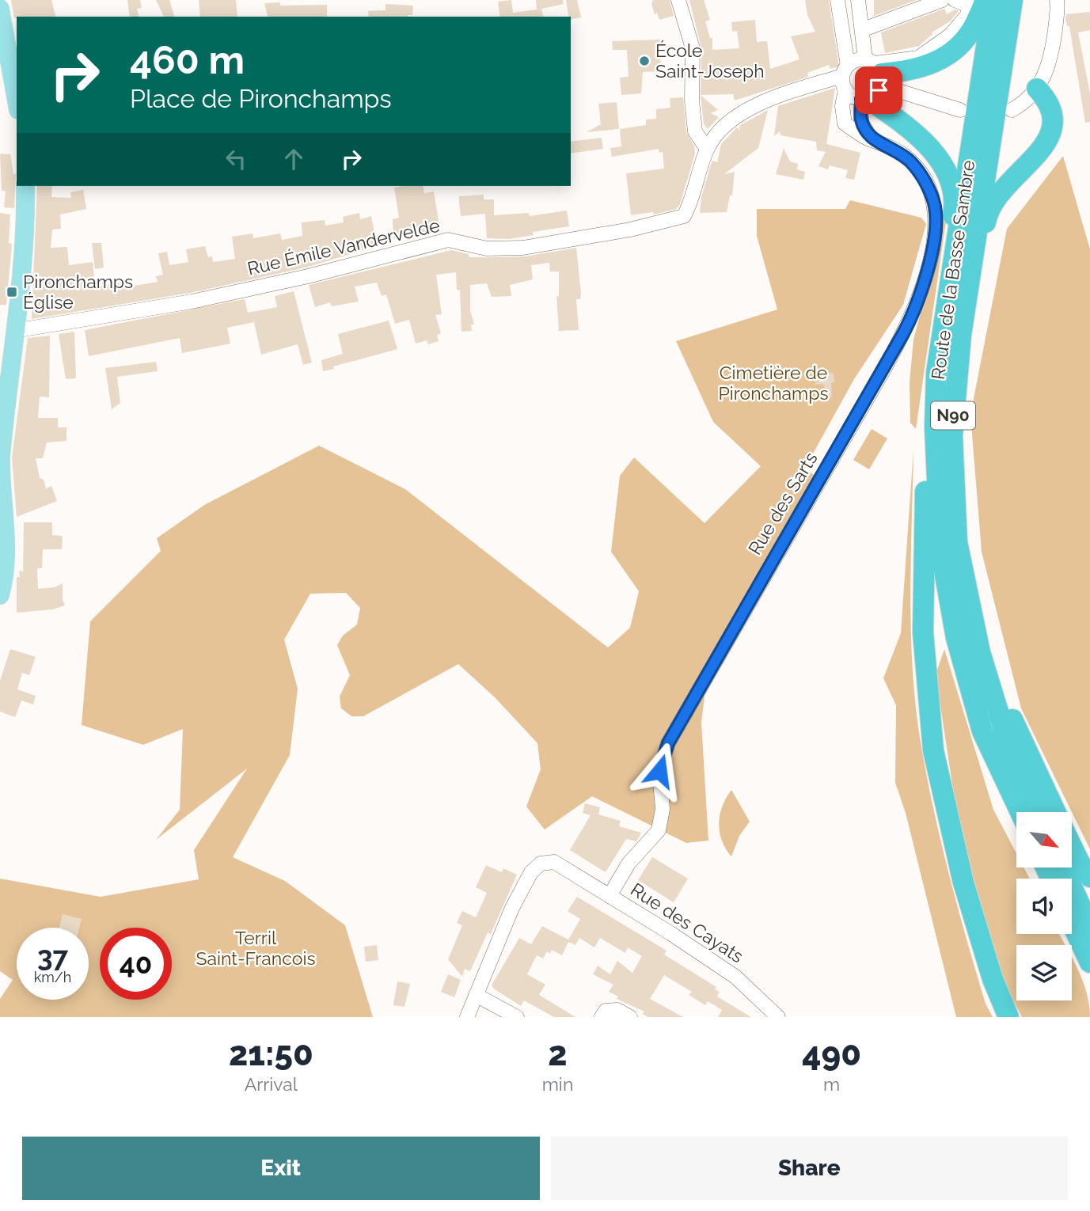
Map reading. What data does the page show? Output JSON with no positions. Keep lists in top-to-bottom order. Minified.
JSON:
{"streets":{"highway":["Route de la Basse Sambre","N90"],"street":["Rue Émile Vandervelde","Rue des Sarts","Rue des Cayats"]},"crossings":[["Rue Émile Vandervelde","Rue des Sarts"],["Rue des Sarts","Rue des Cayats"]],"parks":["Cimetière de Pironchamps","Terril Saint-Francois"],"places":{"other":["École Saint-Joseph"],"transit":["Pironchamps Église"]},"north":"bottom right","page":{"turn":["460 m","Place de Pironchamps"],"speed":"37 km/h","limit":"40","eta":["21:50","Arrival","2","min","490","m"],"buttons":["Exit","Share"]}}
